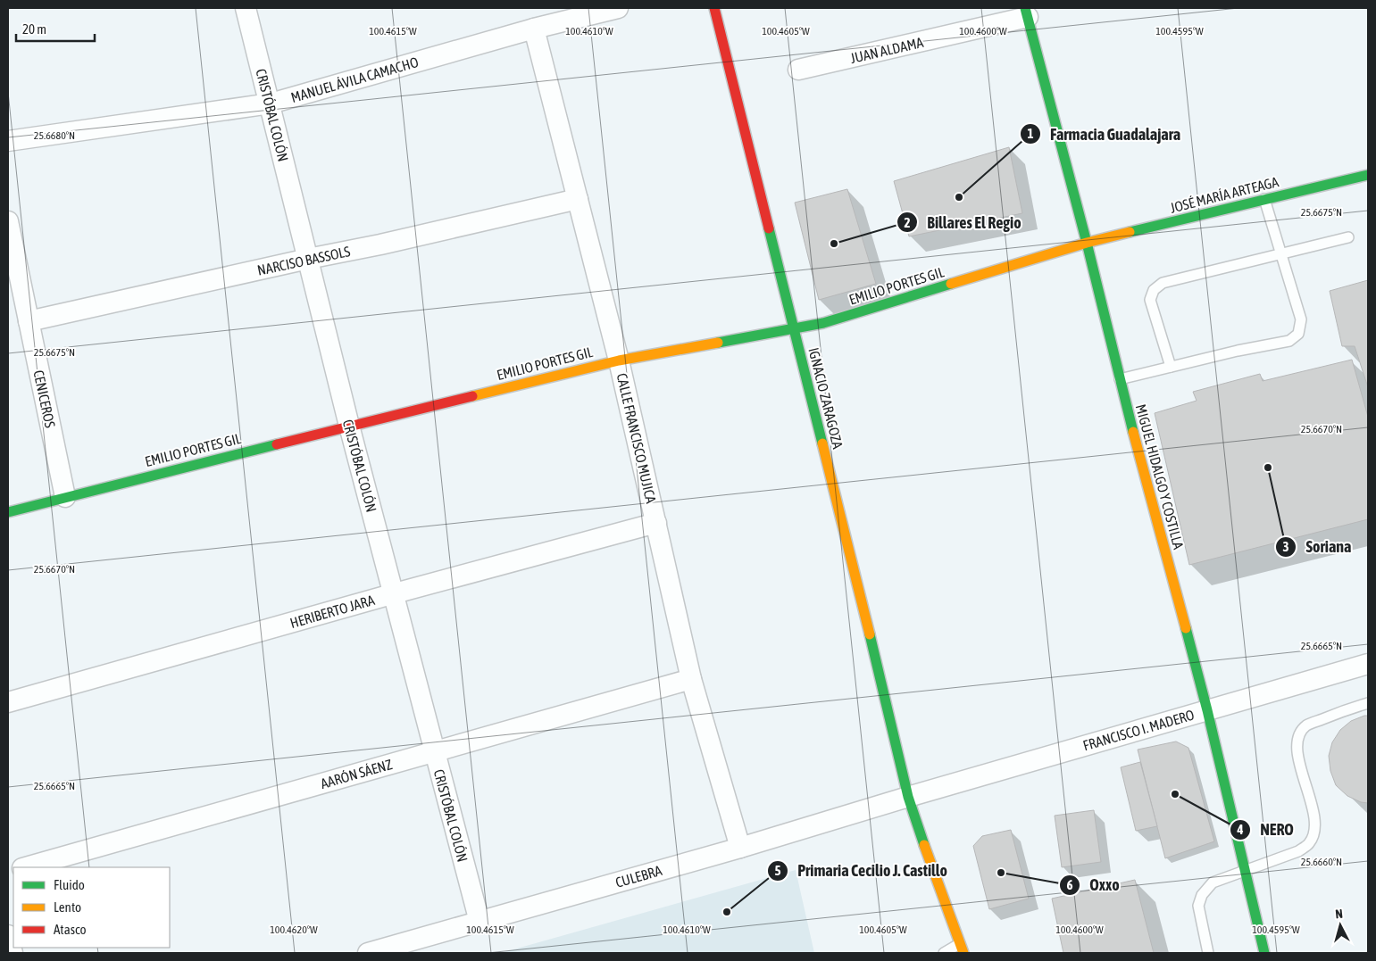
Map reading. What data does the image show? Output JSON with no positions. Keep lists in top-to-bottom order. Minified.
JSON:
{"streets":{"main road":["JOSÉ MARÍA ARTEAGA","EMILIO PORTES GIL","IGNACIO ZARAGOZA","MIGUEL HIDALGO Y COSTILLA"],"street":["JUAN ALDAMA","MANUEL ÁVILA CAMACHO","CRISTÓBAL COLÓN","NARCISO BASSOLS","CENICEROS","CALLE FRANCISCO MUJICA","HERIBERTO JARA","FRANCISCO I. MADERO","AARÓN SÁENZ","CULEBRA"]},"crossings":[["JUAN ALDAMA","MIGUEL HIDALGO Y COSTILLA"],["MANUEL ÁVILA CAMACHO","CRISTÓBAL COLÓN"],["MANUEL ÁVILA CAMACHO","CALLE FRANCISCO MUJICA"],["CRISTÓBAL COLÓN","NARCISO BASSOLS"],["CRISTÓBAL COLÓN","EMILIO PORTES GIL"],["CRISTÓBAL COLÓN","HERIBERTO JARA"],["CRISTÓBAL COLÓN","AARÓN SÁENZ"],["CRISTÓBAL COLÓN","CULEBRA"],["JOSÉ MARÍA ARTEAGA","EMILIO PORTES GIL"],["JOSÉ MARÍA ARTEAGA","MIGUEL HIDALGO Y COSTILLA"],["NARCISO BASSOLS","CENICEROS"],["NARCISO BASSOLS","CALLE FRANCISCO MUJICA"],["EMILIO PORTES GIL","IGNACIO ZARAGOZA"],["EMILIO PORTES GIL","CENICEROS"],["EMILIO PORTES GIL","CALLE FRANCISCO MUJICA"],["EMILIO PORTES GIL","MIGUEL HIDALGO Y COSTILLA"],["IGNACIO ZARAGOZA","FRANCISCO I. MADERO"],["IGNACIO ZARAGOZA","CULEBRA"],["CALLE FRANCISCO MUJICA","HERIBERTO JARA"],["CALLE FRANCISCO MUJICA","AARÓN SÁENZ"],["CALLE FRANCISCO MUJICA","CULEBRA"],["MIGUEL HIDALGO Y COSTILLA","FRANCISCO I. MADERO"],["FRANCISCO I. MADERO","CULEBRA"]],"places":["Farmacia Guadalajara","Billares El Regio","Soriana","NERO","Oxxo","Primaria Cecilio J. Castillo"],"legend":["Fluido","Lento","Atasco"],"scale_bar":"20 m","north":"top","coordinates":["100.4615°W","100.4610°W","100.4605°W","100.4600°W","100.4595°W","25.6680°N","25.6675°N","25.6670°N","25.6665°N","25.6660°N","100.4620°W"]}
